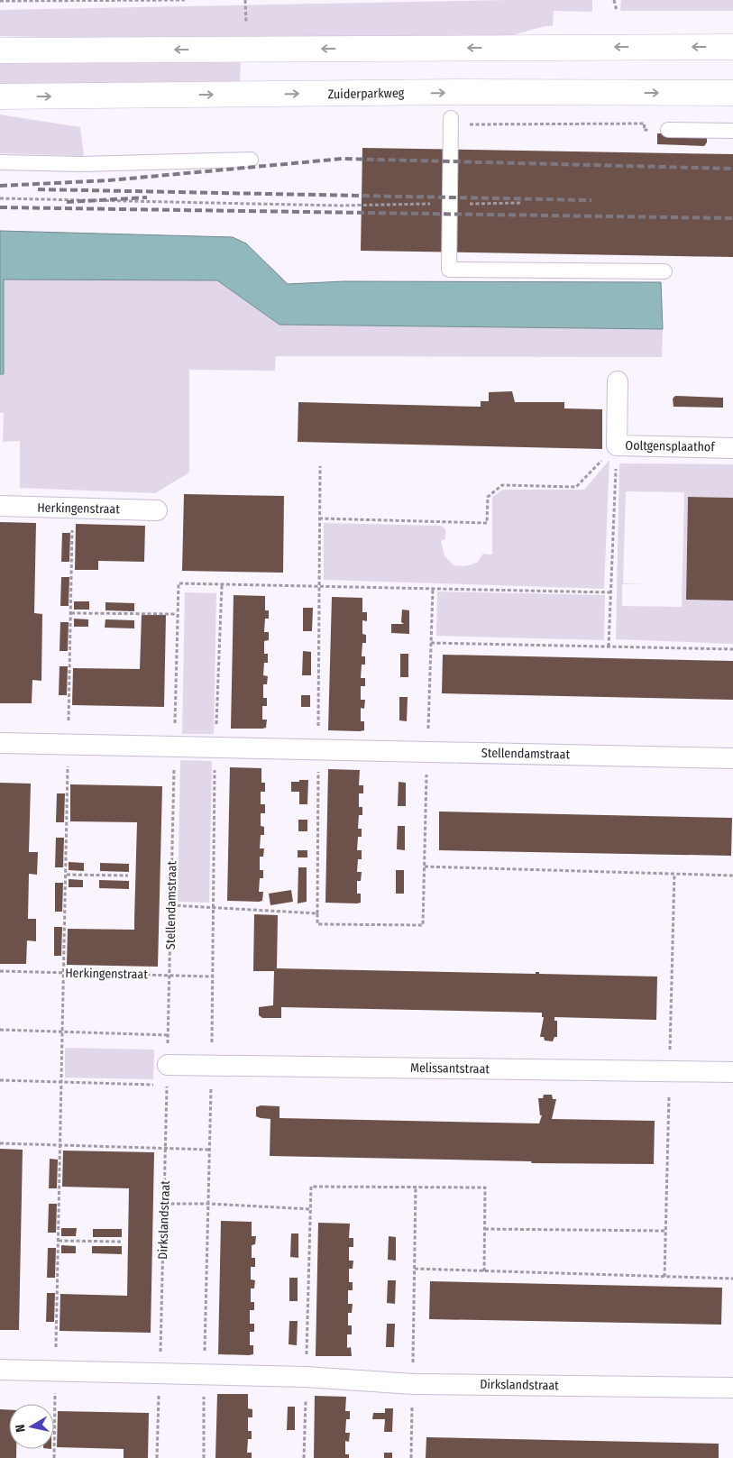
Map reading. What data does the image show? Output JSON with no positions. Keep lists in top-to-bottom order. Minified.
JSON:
{"streets":{"main road":["Zuiderparkweg"],"street":["Ooltgensplaathof","Herkingenstraat","Stellendamstraat","Melissantstraat","Dirkslandstraat"]},"crossings":[["Herkingenstraat","Stellendamstraat"],["Stellendamstraat","Melissantstraat"]],"north":"left"}
